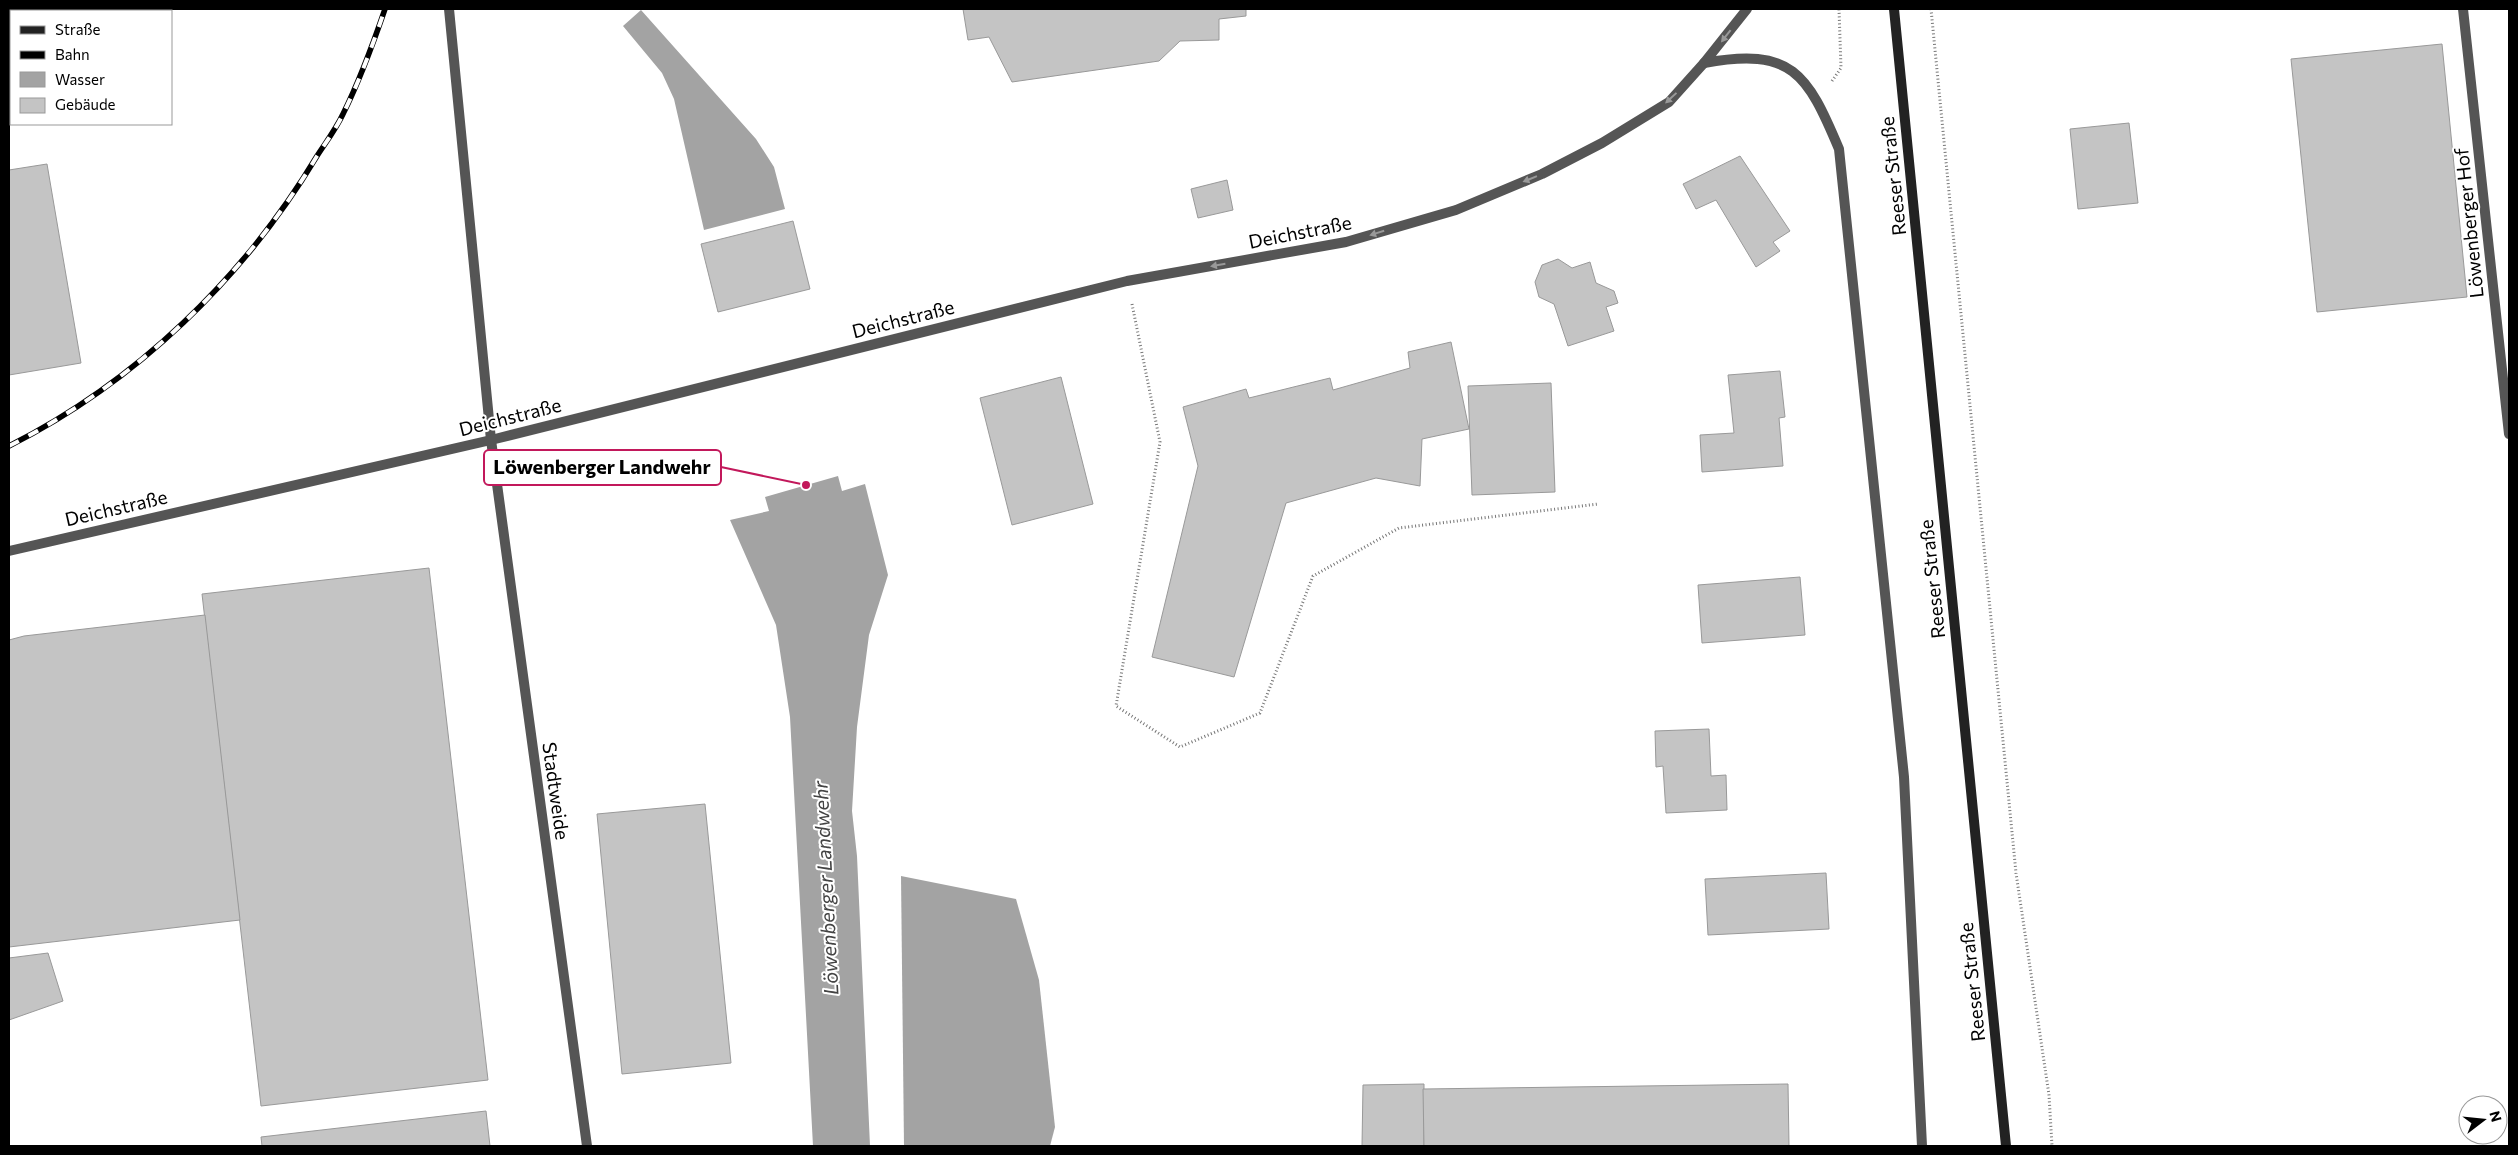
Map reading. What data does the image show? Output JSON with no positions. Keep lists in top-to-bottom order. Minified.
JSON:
{"streets":{"main road":["Reeser Straße"],"street":["Löwenberger Hof","Deichstraße","Stadtweide"]},"crossings":[["Deichstraße","Stadtweide"]],"one_way":["Deichstraße"],"water":["Löwenberger Landwehr"],"places":["Löwenberger Landwehr"],"legend":["Straße","Bahn","Wasser","Gebäude"],"north":"right"}
